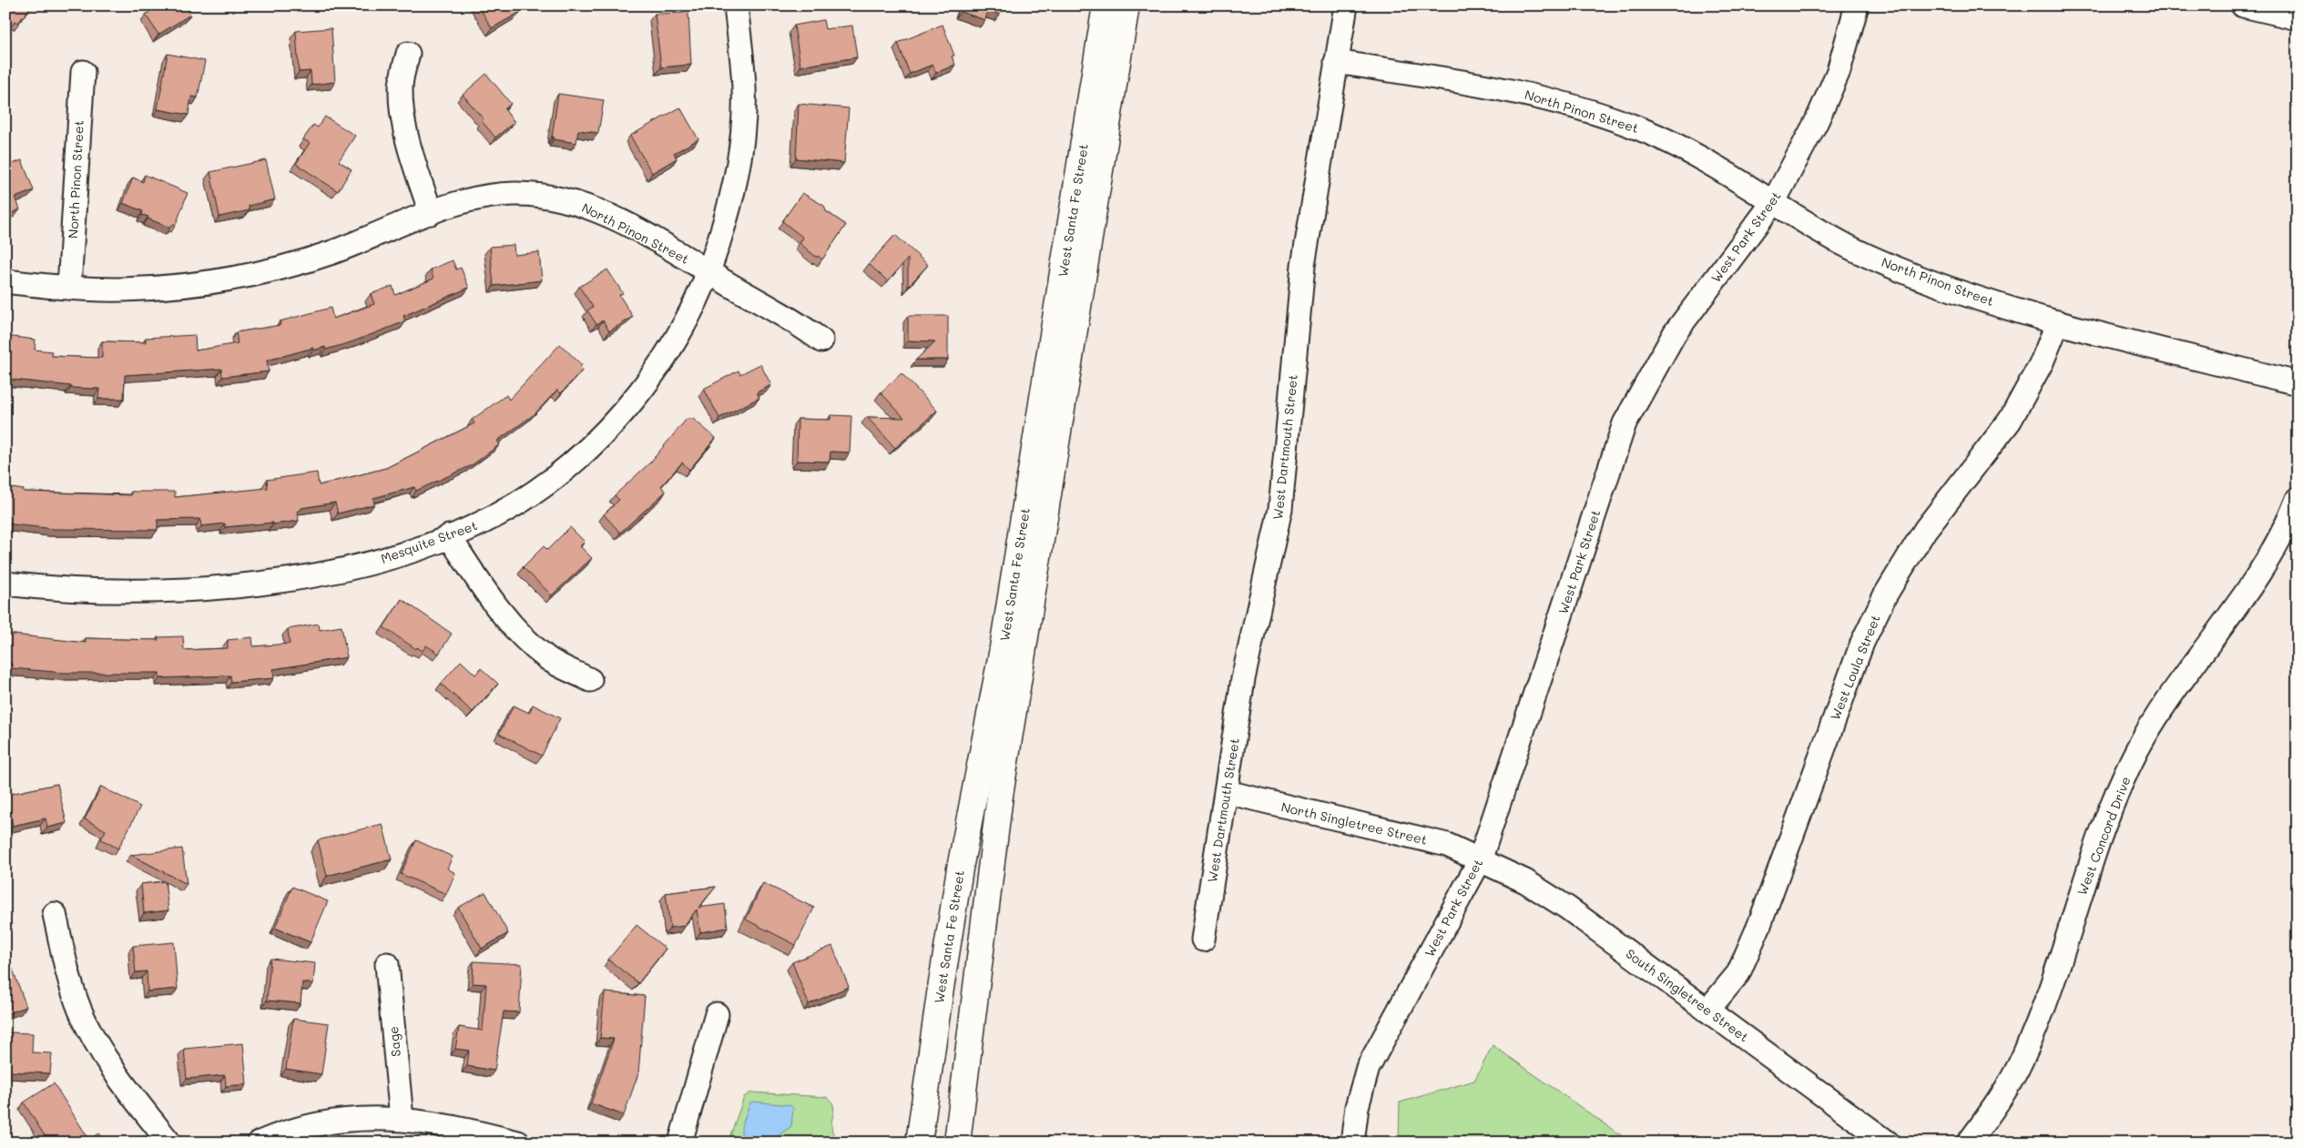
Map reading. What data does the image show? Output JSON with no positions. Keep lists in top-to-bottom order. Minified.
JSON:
{"streets":{"street":["North Pinon Street","West Santa Fe Street","West Park Street","West Dartmouth Street","Mesquite Street","West Loula Street","North Singletree Street","West Concord Drive","South Singletree Street","Sage"]},"crossings":[["North Pinon Street","West Park Street"],["North Pinon Street","West Dartmouth Street"],["North Pinon Street","Mesquite Street"],["North Pinon Street","West Loula Street"],["West Park Street","North Singletree Street"],["West Park Street","South Singletree Street"],["West Dartmouth Street","North Singletree Street"],["West Loula Street","South Singletree Street"],["North Singletree Street","South Singletree Street"]]}
